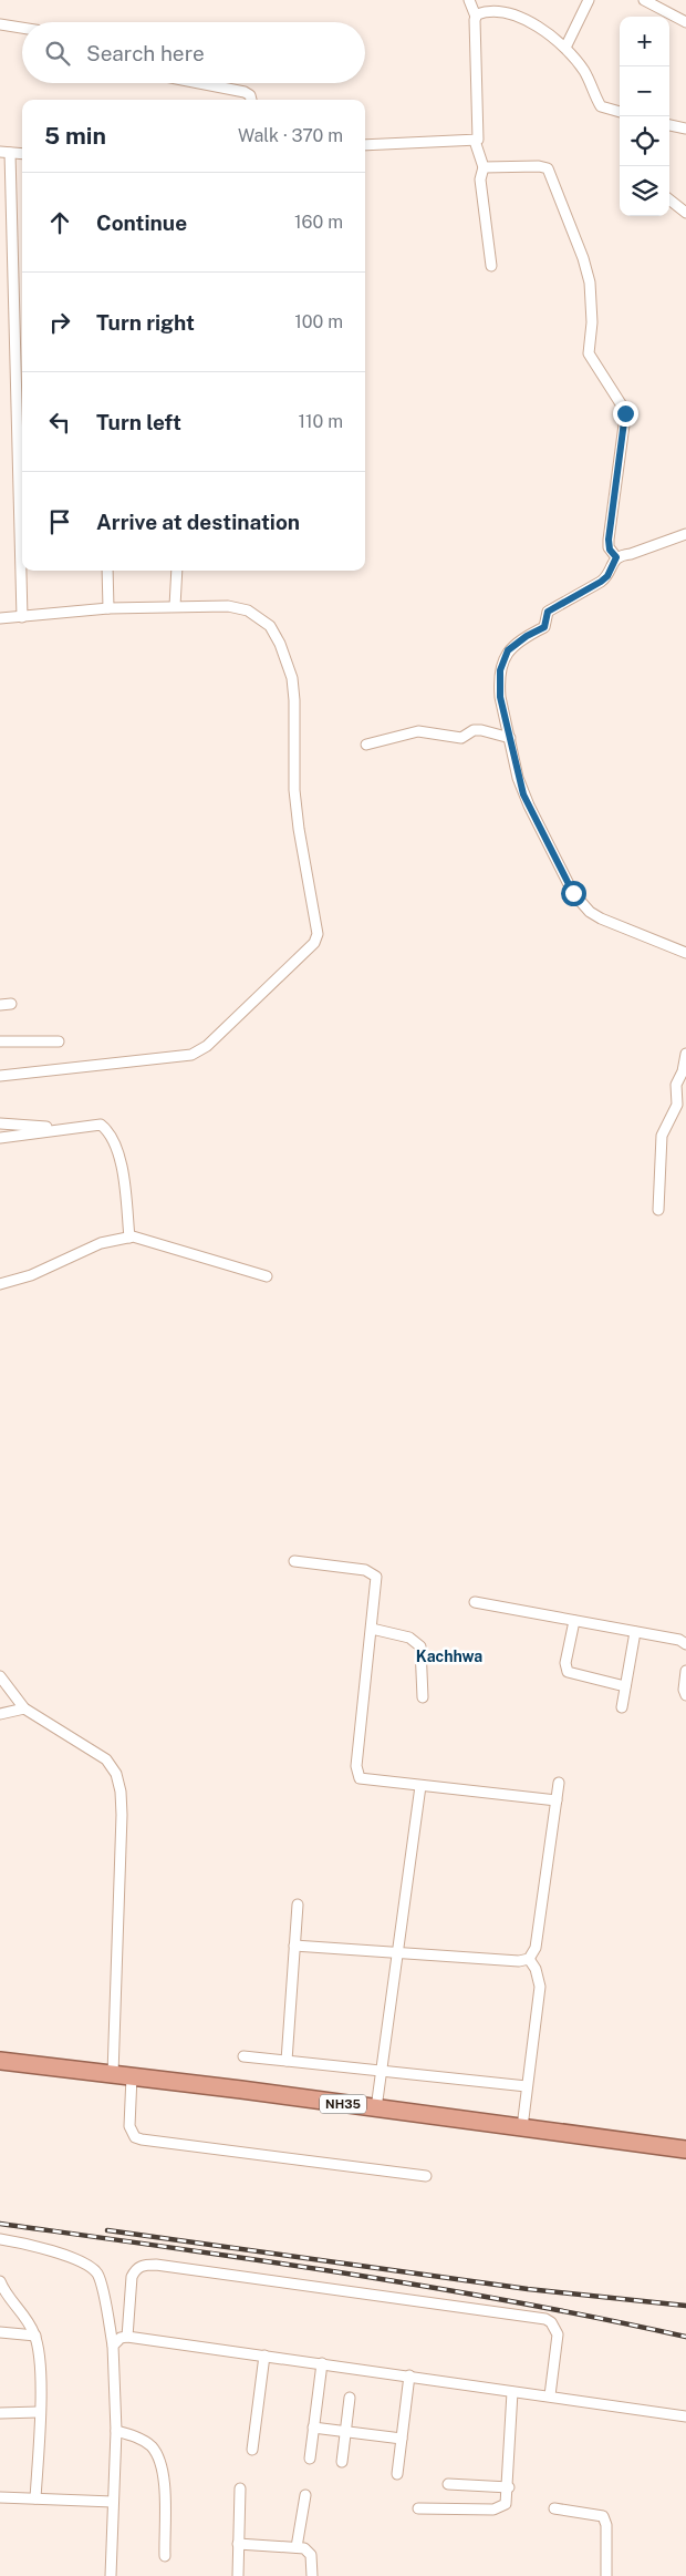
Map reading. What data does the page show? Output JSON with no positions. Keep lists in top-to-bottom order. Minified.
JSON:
{"streets":{"highway":["NH35"]},"districts":["Kachhwa"],"page":{"map_buttons":["+","−"],"search":"Search here","heading":["5 min","Walk · 370 m"],"list":[["Continue","160 m"],["Turn right","100 m"],["Turn left","110 m"],"Arrive at destination"]}}
